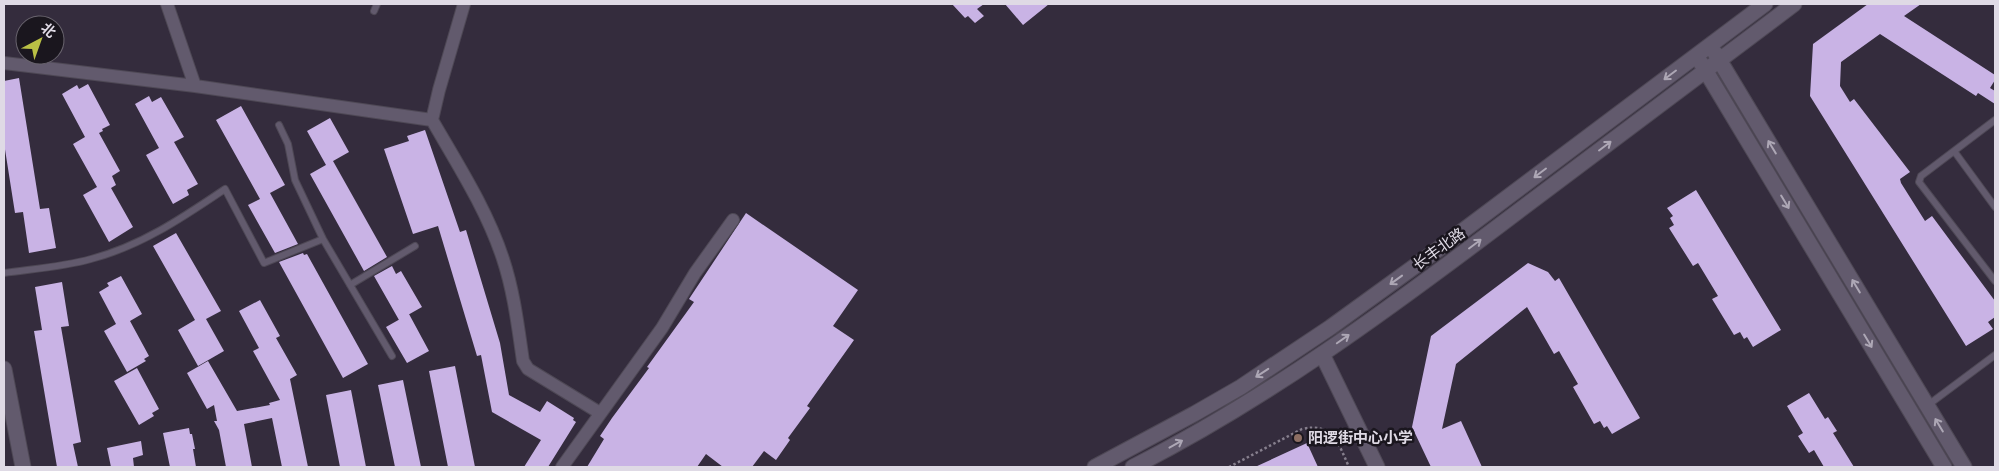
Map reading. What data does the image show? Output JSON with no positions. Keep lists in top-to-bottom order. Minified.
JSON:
{"streets":{"street":["长丰北路"]},"places":["阳逻街中心小学"],"north":"top right"}
